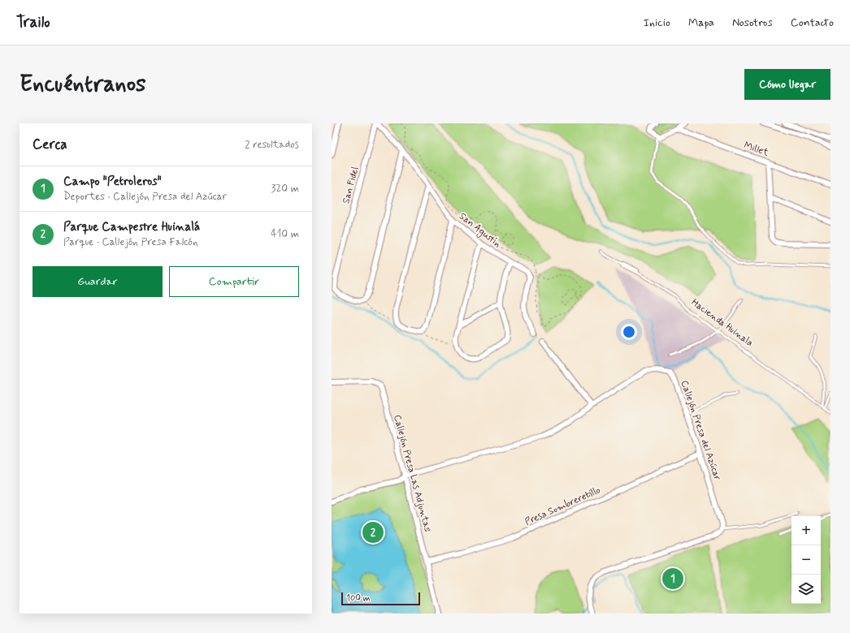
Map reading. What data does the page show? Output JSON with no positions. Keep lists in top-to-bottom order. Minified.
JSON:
{"streets":{"street":["Millet","San Fidel","San Agustín","Hacienda Huinala","Callejón Presa del Azúcar","Callejón Presa Las Adjuntas","Presa Sombreretillo"]},"crossings":[["San Fidel","San Agustín"],["Callejón Presa del Azúcar","Callejón Presa Las Adjuntas"],["Callejón Presa del Azúcar","Presa Sombreretillo"],["Callejón Presa Las Adjuntas","Presa Sombreretillo"]],"scale_bar":"100 m","page":{"header":"Trailo","nav":["Inicio","Mapa","Nosotros","Contacto"],"buttons":["Cómo llegar",["Guardar","Compartir"]],"title":"Encuéntranos","heading":["Cerca","2 resultados"],"list":[{"mark":"1","name":"Campo \"Petroleros\"","note":"Deportes · Callejón Presa del Azúcar","value":"320 m"},{"mark":"2","name":"Parque Campestre Huinalá","note":"Parque · Callejón Presa Falcón","value":"410 m"}],"map_buttons":["+","−"],"pins":["2","1"],"scale":"100 m"}}
